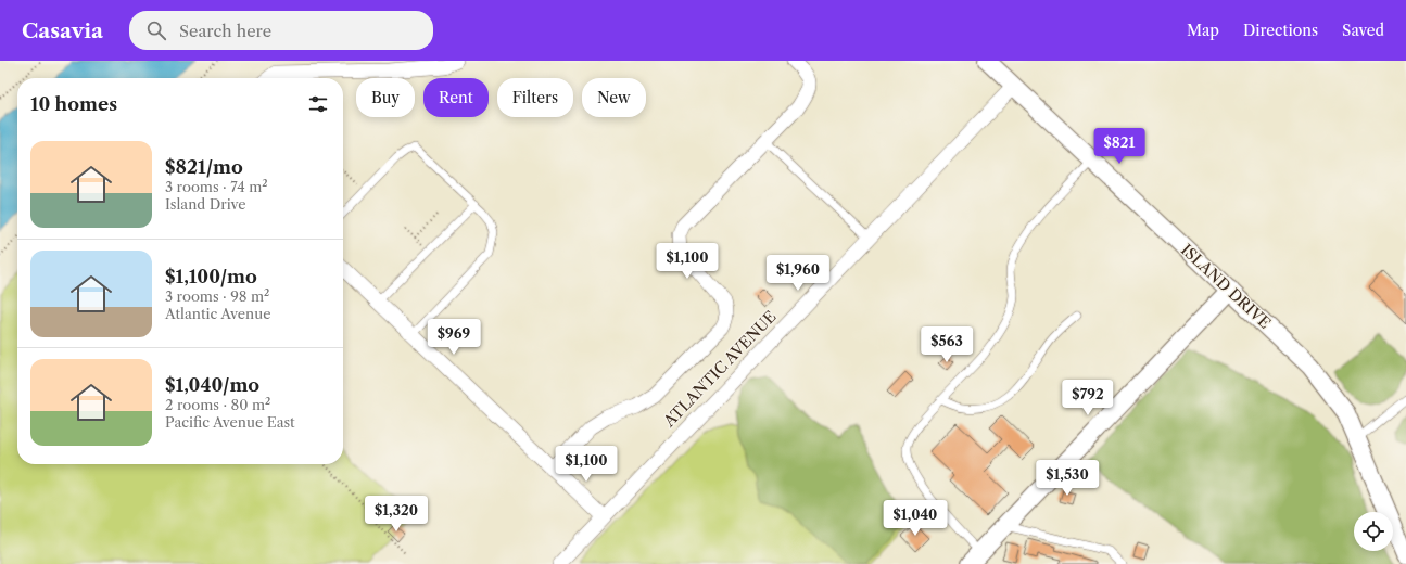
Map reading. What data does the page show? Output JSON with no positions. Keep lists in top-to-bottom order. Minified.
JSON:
{"streets":{"street":["ISLAND DRIVE","ATLANTIC AVENUE"]},"crossings":[["ISLAND DRIVE","ATLANTIC AVENUE"]],"page":{"header":"Casavia","search":"Search here","nav":["Map","Directions","Saved"],"chip":["Buy","Rent","Filters","New"],"heading":"10 homes","price":["$821","$1,100","$1,960","$969","$563","$792","$1,100","$1,530","$1,320","$1,040"],"list":[{"name":"$821/mo","note":"3 rooms · 74 m² · Island Drive"},{"name":"$1,100/mo","note":"3 rooms · 98 m² · Atlantic Avenue"},{"name":"$1,040/mo","note":"2 rooms · 80 m² · Pacific Avenue East"}]}}
